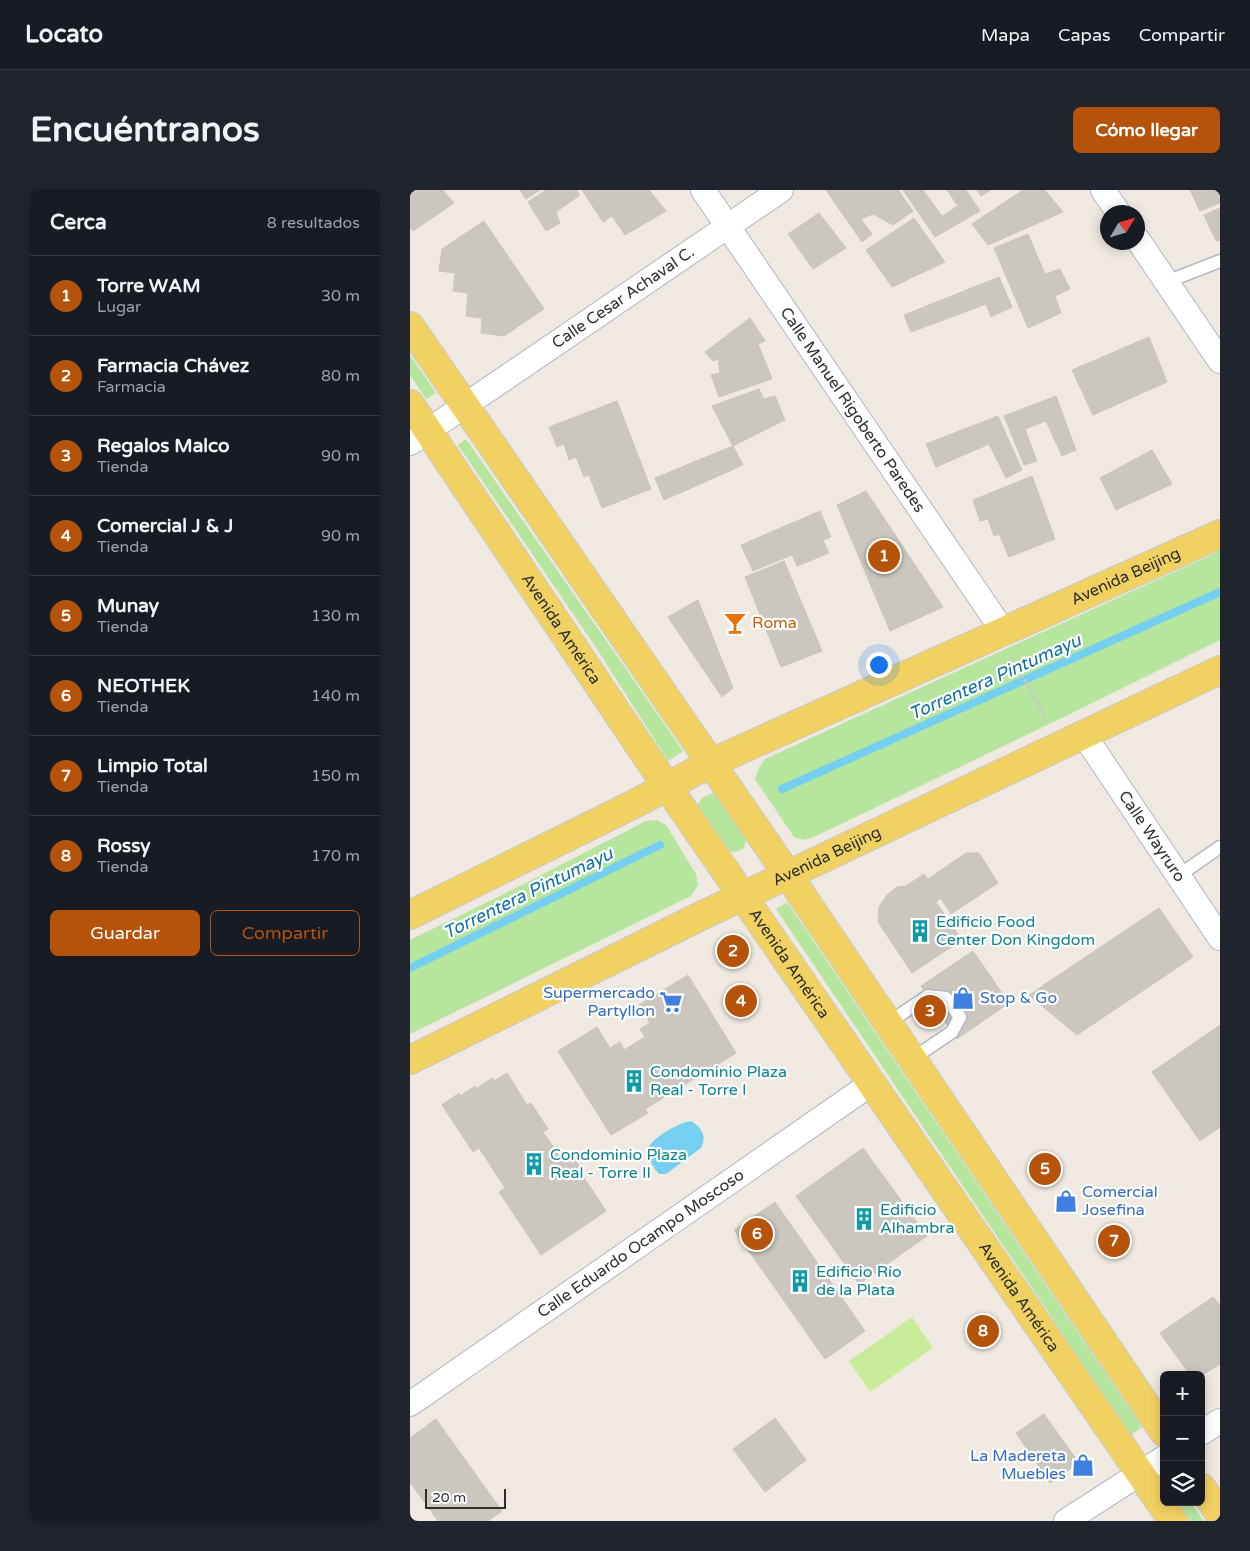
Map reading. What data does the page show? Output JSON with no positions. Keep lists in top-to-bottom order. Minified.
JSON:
{"streets":{"main road":["Avenida Beijing","Avenida América"],"street":["Calle Cesar Achaval C.","Calle Manuel Rigoberto Paredes","Calle Wayruro","Calle Eduardo Ocampo Moscoso"]},"crossings":[["Calle Cesar Achaval C.","Calle Manuel Rigoberto Paredes"],["Calle Cesar Achaval C.","Avenida América"],["Calle Manuel Rigoberto Paredes","Avenida Beijing"],["Avenida Beijing","Avenida América"],["Avenida Beijing","Calle Wayruro"],["Avenida América","Calle Eduardo Ocampo Moscoso"]],"water":["Torrentera Pintumayu"],"places":{"bar":["Roma"],"building":["Edificio Food Center Don Kingdom","Condominio Plaza Real - Torre I","Condominio Plaza Real - Torre II","Edificio Alhambra","Edificio Río de la Plata"],"shop":["Stop & Go","Comercial Josefina","La Madereta Muebles"],"supermarket":["Supermercado Partyllon"]},"scale_bar":"20 m","north":"top right","page":{"header":"Locato","nav":["Mapa","Capas","Compartir"],"buttons":["Cómo llegar",["Guardar","Compartir"]],"title":"Encuéntranos","heading":["Cerca","8 resultados"],"list":[{"mark":"1","name":"Torre WAM","note":"Lugar","value":"30 m"},{"mark":"2","name":"Farmacia Chávez","note":"Farmacia","value":"80 m"},{"mark":"3","name":"Regalos Malco","note":"Tienda","value":"90 m"},{"mark":"4","name":"Comercial J & J","note":"Tienda","value":"90 m"},{"mark":"5","name":"Munay","note":"Tienda","value":"130 m"},{"mark":"6","name":"NEOTHEK","note":"Tienda","value":"140 m"},{"mark":"7","name":"Limpio Total","note":"Tienda","value":"150 m"},{"mark":"8","name":"Rossy","note":"Tienda","value":"170 m"}],"pins":["1","2","4","3","5","6","7","8"],"map_buttons":["+","−"],"scale":"20 m"}}
